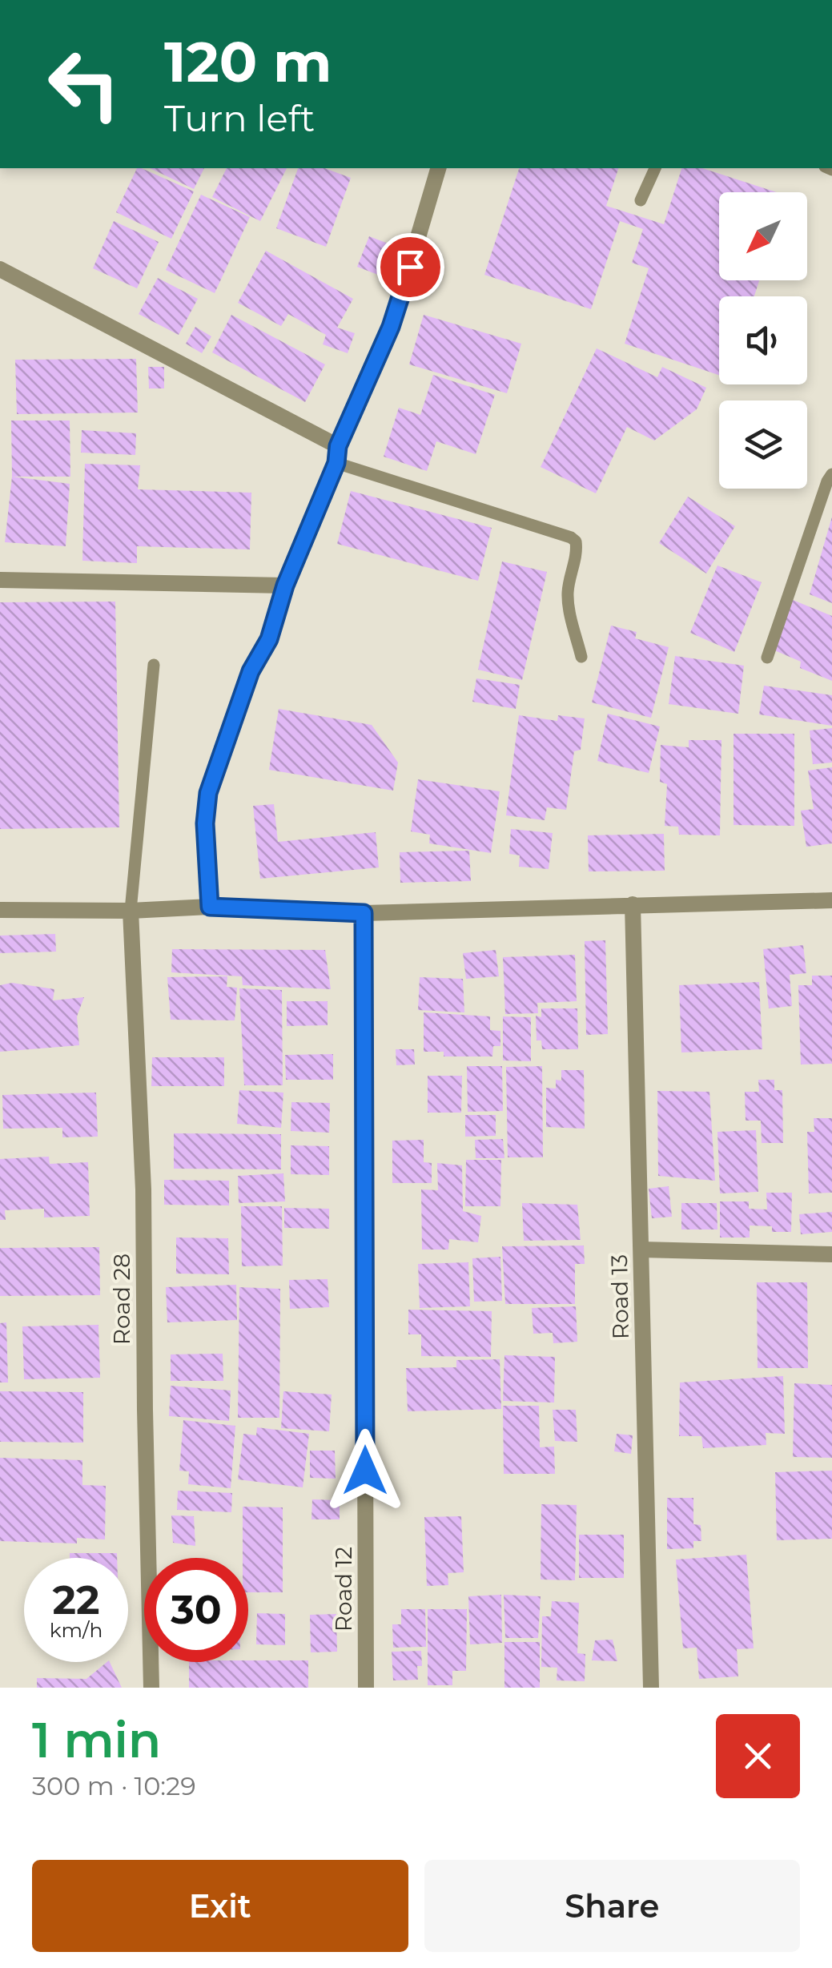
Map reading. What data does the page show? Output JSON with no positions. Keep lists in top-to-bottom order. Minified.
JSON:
{"streets":{"street":["Road 13","Road 28","Road 12"]},"north":"bottom left","page":{"turn":["120 m","Turn left"],"speed":"22 km/h","limit":"30","heading":["1 min","300 m · 10:29"],"buttons":["Exit","Share"]}}
